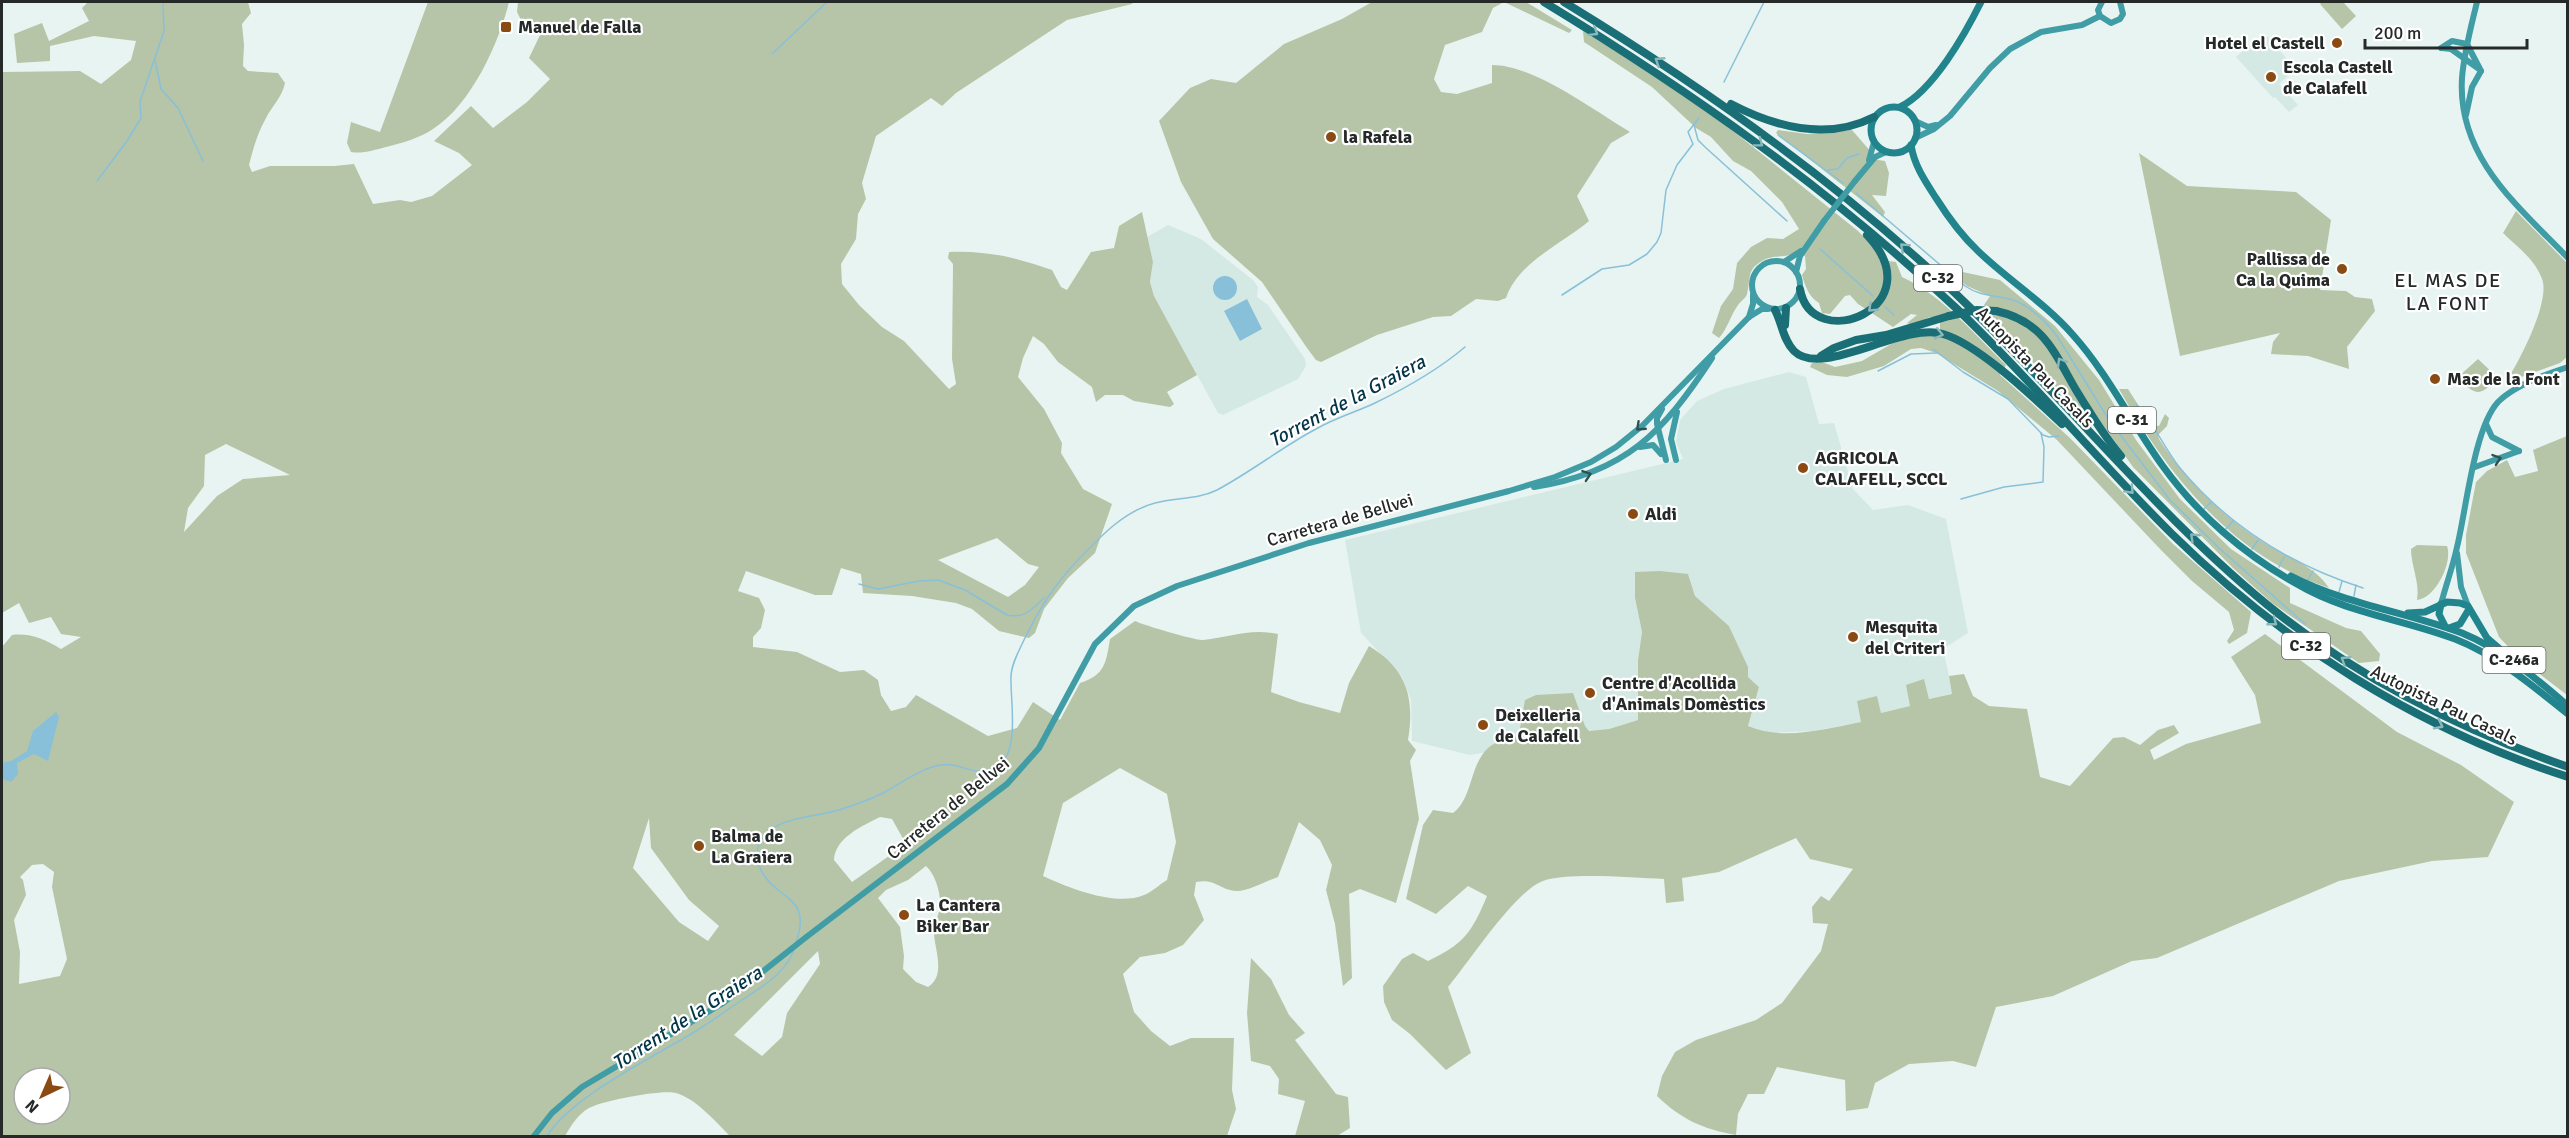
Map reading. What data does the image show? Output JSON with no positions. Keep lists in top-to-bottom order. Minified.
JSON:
{"streets":{"highway":["C-32","Autopista Pau Casals"],"main road":["C-31","Carretera de Bellvei","C-246a"]},"crossings":[["C-31","C-246a"]],"districts":["EL MAS DE LA FONT"],"water":["Torrent de la Graiera"],"places":{"transit":["Manuel de Falla"],"other":["Hotel el Castell","Escola Castell de Calafell","la Rafela","Pallissa de Ca la Quima","Mas de la Font","AGRICOLA CALAFELL, SCCL","Aldi","Mesquita del Criteri","Centre d'Acollida d'Animals Domèstics","Deixelleria de Calafell","Balma de La Graiera","La Cantera Biker Bar"]},"scale_bar":"200 m","north":"bottom left"}
